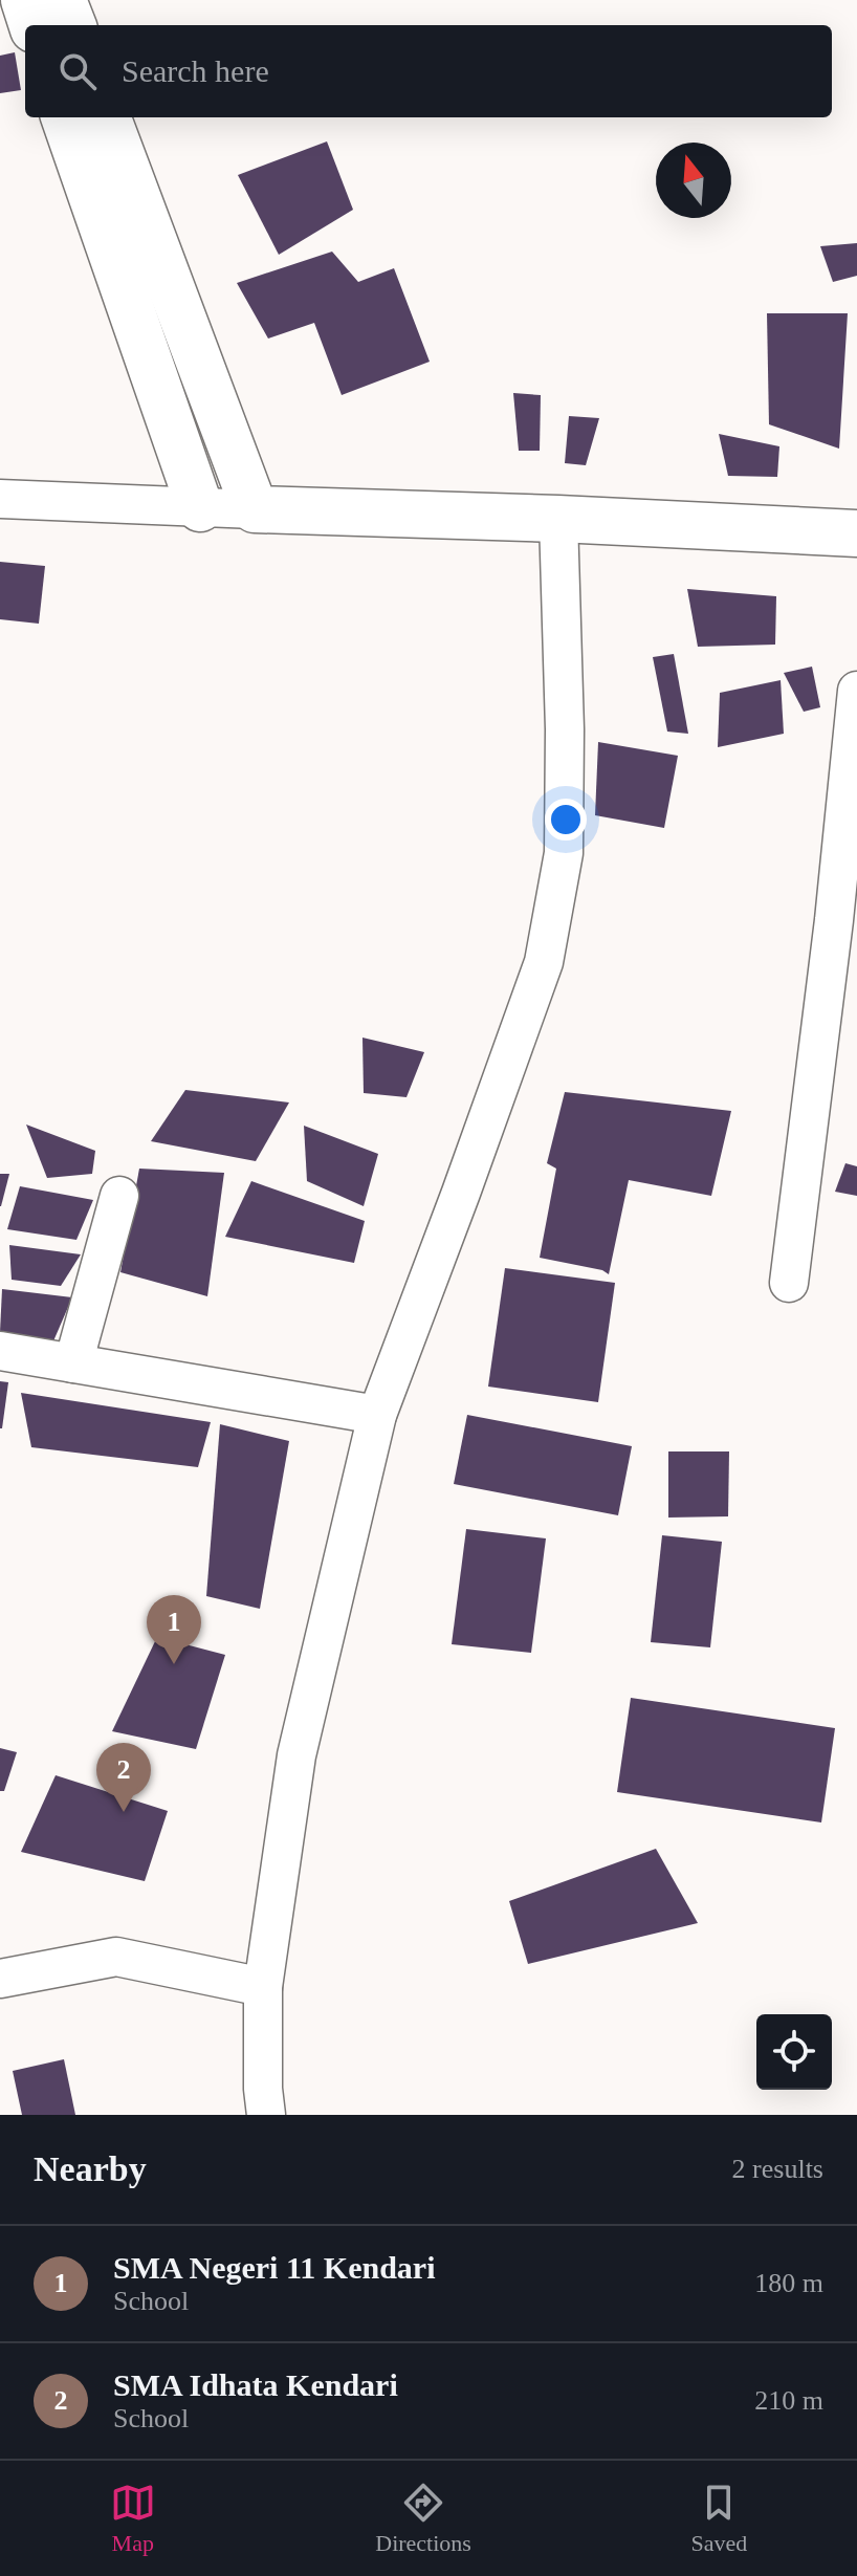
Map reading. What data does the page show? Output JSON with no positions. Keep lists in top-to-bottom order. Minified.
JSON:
{"north":"top","page":{"search":"Search here","pins":["1","2"],"heading":["Nearby","2 results"],"list":[{"mark":"1","name":"SMA Negeri 11 Kendari","note":"School","value":"180 m"},{"mark":"2","name":"SMA Idhata Kendari","note":"School","value":"210 m"}],"nav":["Map","Directions","Saved"]}}
